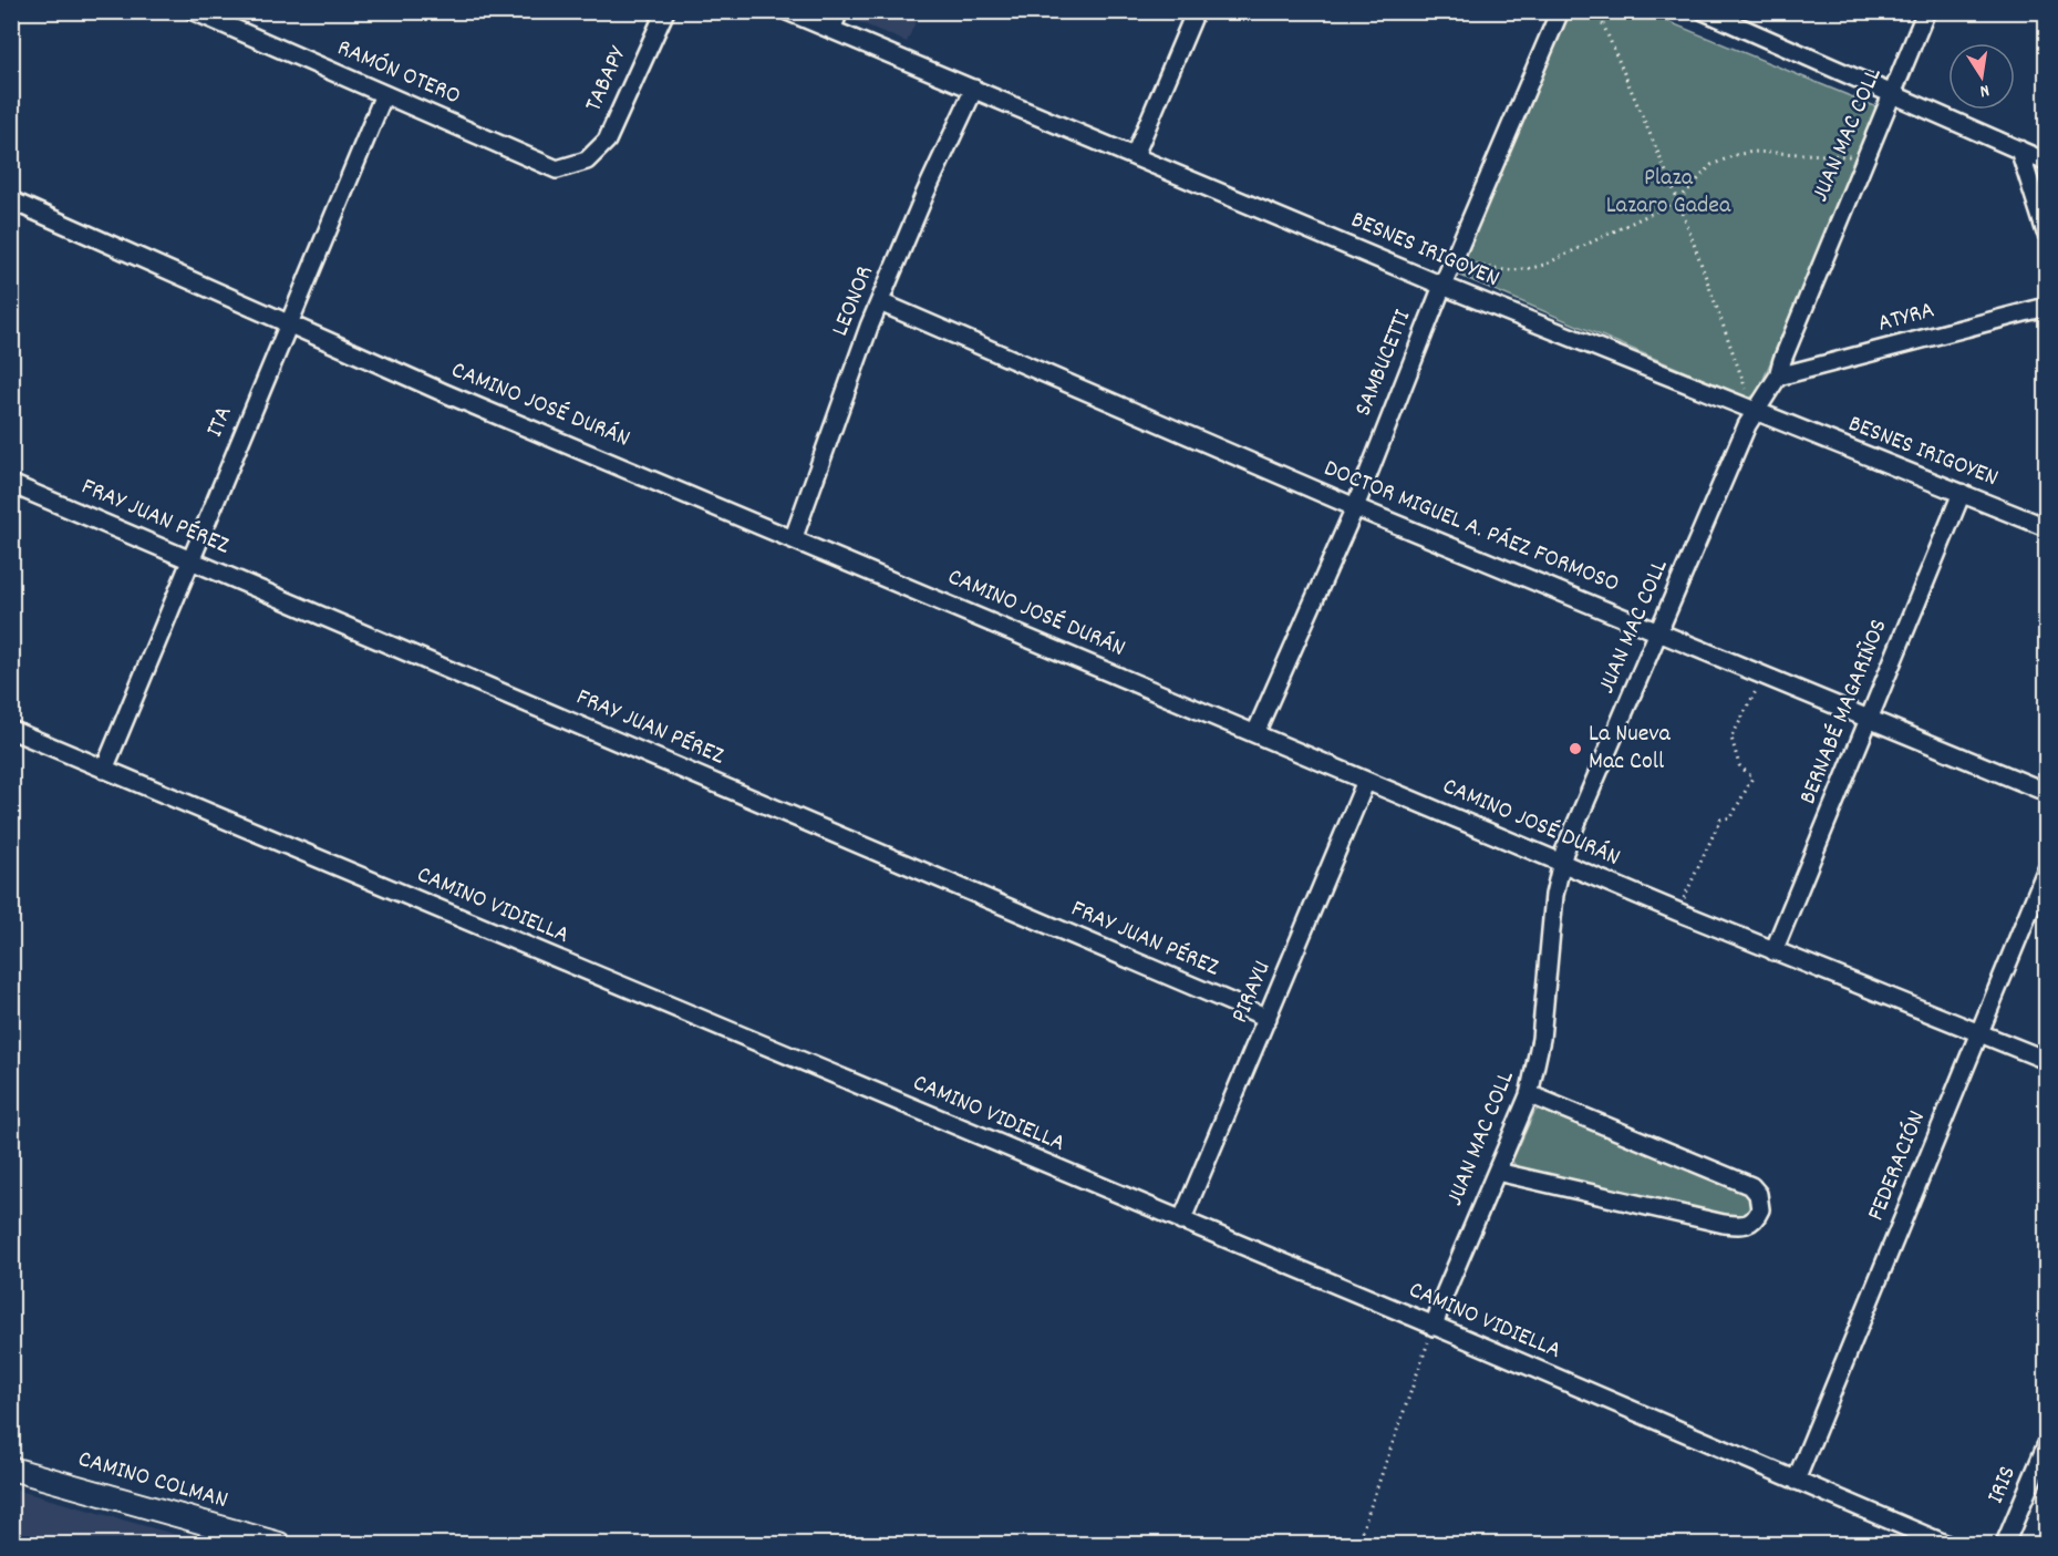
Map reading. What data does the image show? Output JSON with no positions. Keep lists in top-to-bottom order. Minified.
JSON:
{"streets":{"street":["RAMÓN OTERO","TABAPY","JUAN MAC COLL","BESNES IRIGOYEN","LEONOR","ATYRA","SAMBUCETTI","CAMINO JOSÉ DURÁN","ITA","FRAY JUAN PÉREZ","DOCTOR MIGUEL A. PÁEZ FORMOSO","BERNABÉ MAGARIÑOS","CAMINO VIDIELLA","PIRAYU","FEDERACIÓN","CAMINO COLMAN","IRIS"]},"crossings":[["RAMÓN OTERO","TABAPY"],["RAMÓN OTERO","ITA"],["JUAN MAC COLL","BESNES IRIGOYEN"],["JUAN MAC COLL","ATYRA"],["JUAN MAC COLL","CAMINO JOSÉ DURÁN"],["JUAN MAC COLL","DOCTOR MIGUEL A. PÁEZ FORMOSO"],["JUAN MAC COLL","CAMINO VIDIELLA"],["BESNES IRIGOYEN","LEONOR"],["BESNES IRIGOYEN","SAMBUCETTI"],["BESNES IRIGOYEN","BERNABÉ MAGARIÑOS"],["LEONOR","CAMINO JOSÉ DURÁN"],["LEONOR","DOCTOR MIGUEL A. PÁEZ FORMOSO"],["SAMBUCETTI","CAMINO JOSÉ DURÁN"],["SAMBUCETTI","DOCTOR MIGUEL A. PÁEZ FORMOSO"],["CAMINO JOSÉ DURÁN","ITA"],["CAMINO JOSÉ DURÁN","BERNABÉ MAGARIÑOS"],["CAMINO JOSÉ DURÁN","PIRAYU"],["CAMINO JOSÉ DURÁN","FEDERACIÓN"],["ITA","FRAY JUAN PÉREZ"],["ITA","CAMINO VIDIELLA"],["FRAY JUAN PÉREZ","PIRAYU"],["DOCTOR MIGUEL A. PÁEZ FORMOSO","BERNABÉ MAGARIÑOS"],["CAMINO VIDIELLA","PIRAYU"],["CAMINO VIDIELLA","FEDERACIÓN"]],"parks":["Plaza Lazaro Gadea"],"places":["La Nueva Mac Coll"],"north":"bottom"}
